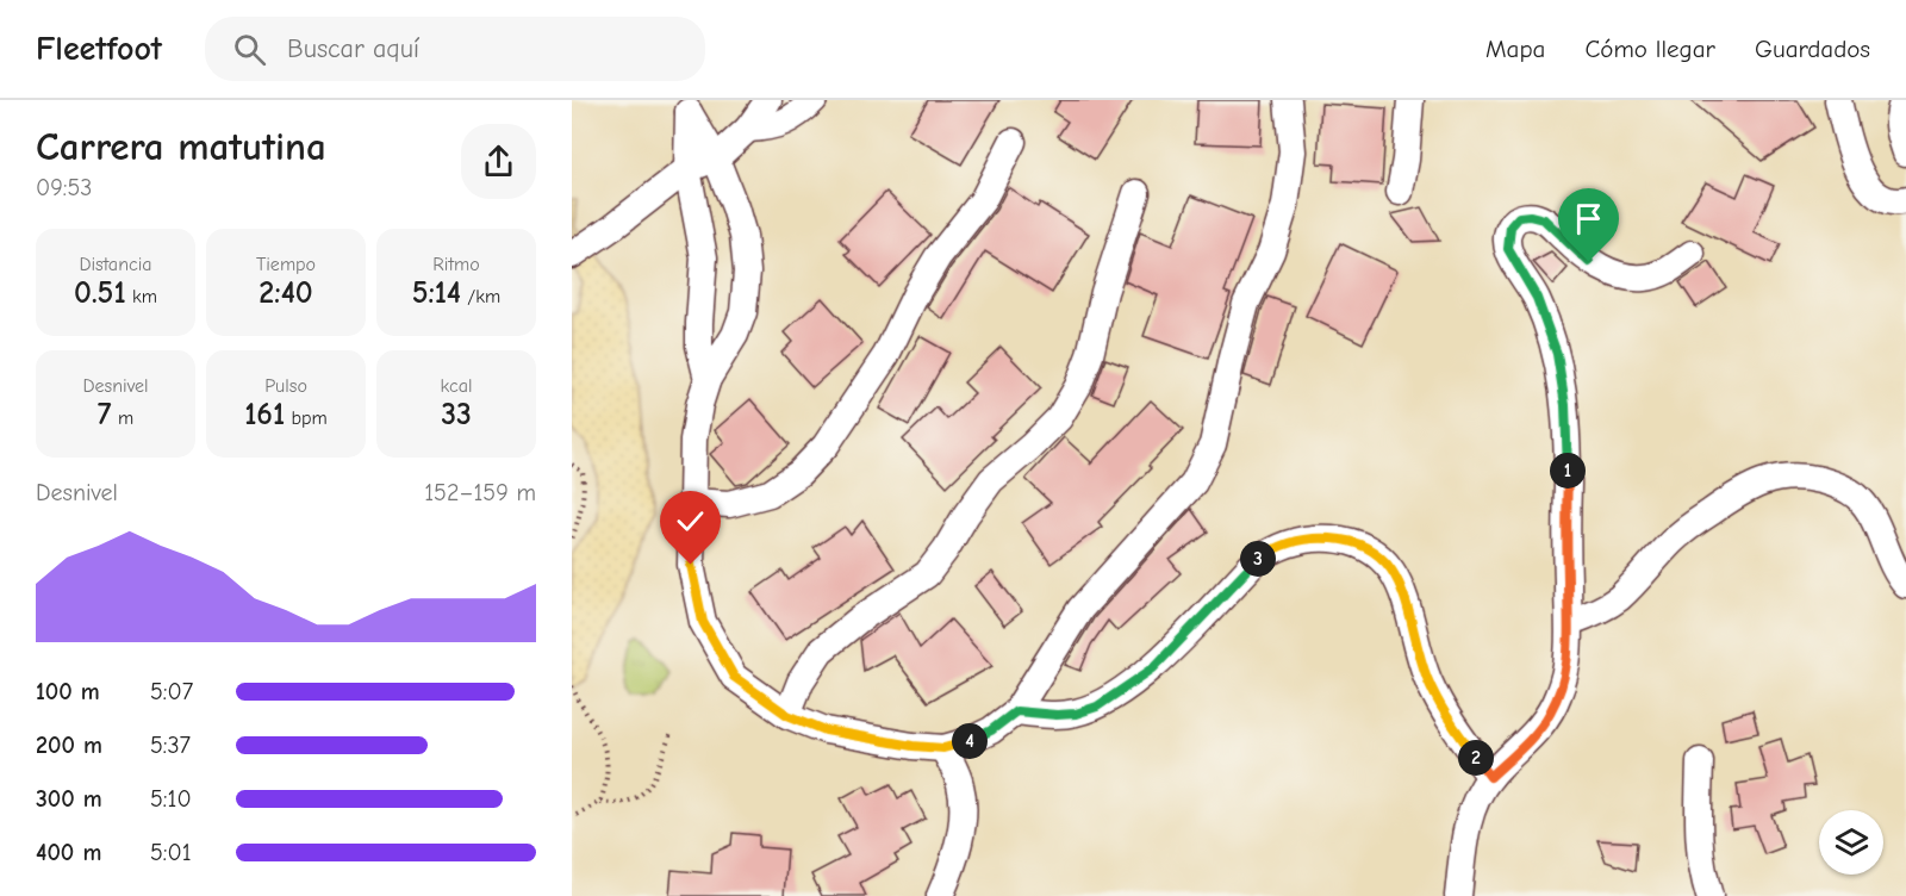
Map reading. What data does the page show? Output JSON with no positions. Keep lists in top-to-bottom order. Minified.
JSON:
{"page":{"header":"Fleetfoot","search":"Buscar aquí","nav":["Mapa","Cómo llegar","Guardados"],"heading":["Carrera matutina","09:53"],"stats":[["Distancia","0.51 km"],["Tiempo","2:40"],["Ritmo","5:14 /km"],["Desnivel","7 m"],["Pulso","161 bpm"],["kcal","33"]],"pins":["1","3","4","2"],"chart":["Desnivel","152–159 m"],"list":[{"name":"100 m","note":"5:07"},{"name":"200 m","note":"5:37"},{"name":"300 m","note":"5:10"},{"name":"400 m","note":"5:01"}]}}
